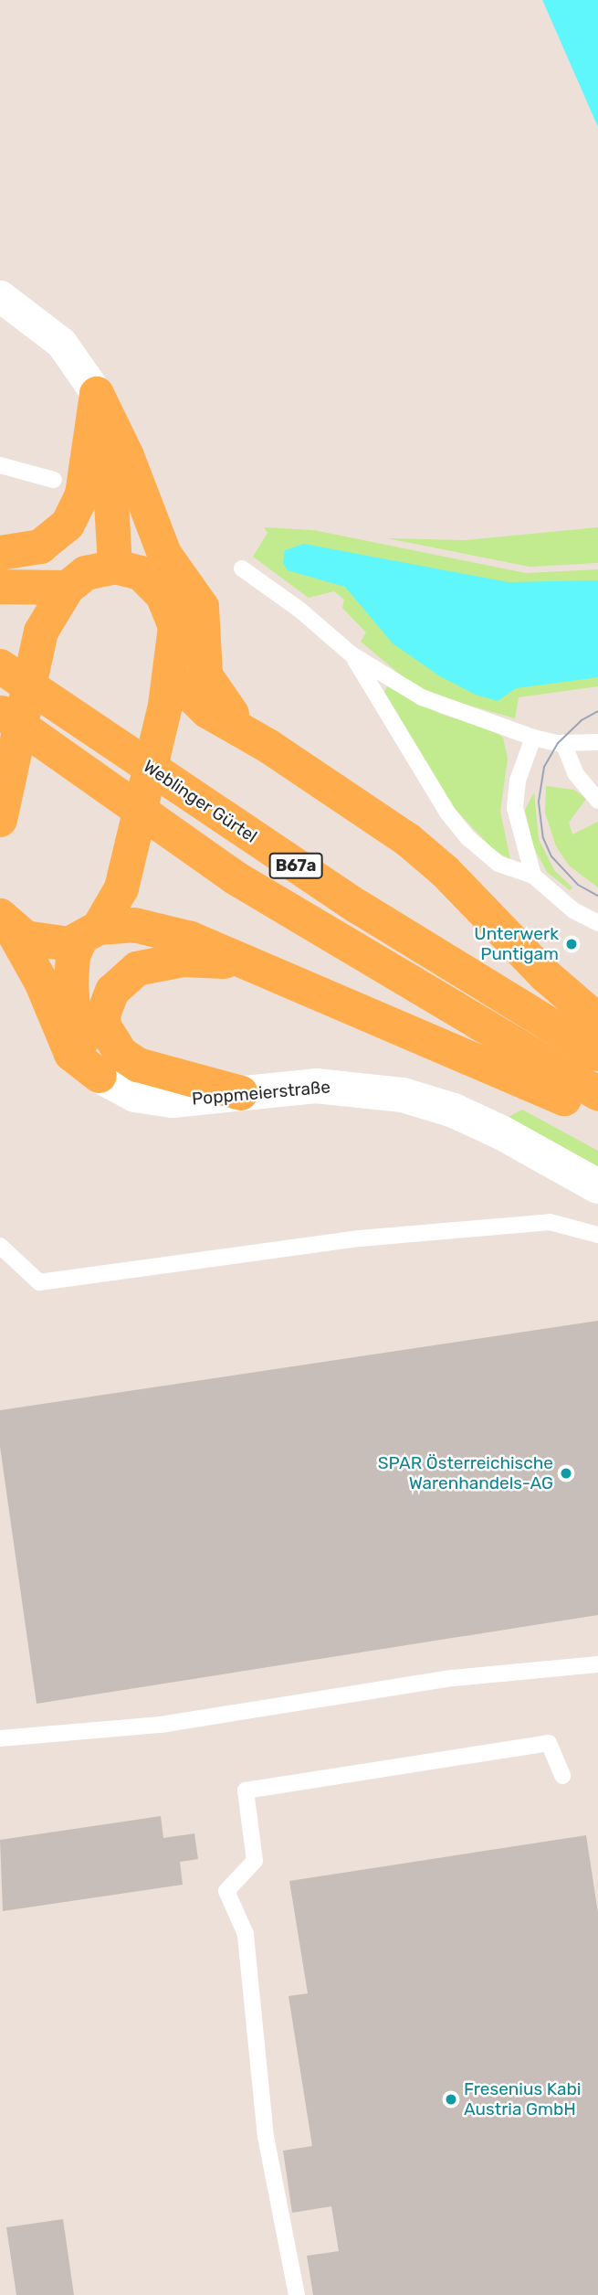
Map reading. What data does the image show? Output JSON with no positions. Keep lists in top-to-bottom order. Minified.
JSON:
{"streets":{"main road":["Weblinger Gürtel","B67a"],"street":["Poppmeierstraße"]},"places":["Unterwerk Puntigam","SPAR Österreichische Warenhandels-AG","Fresenius Kabi Austria GmbH"]}
